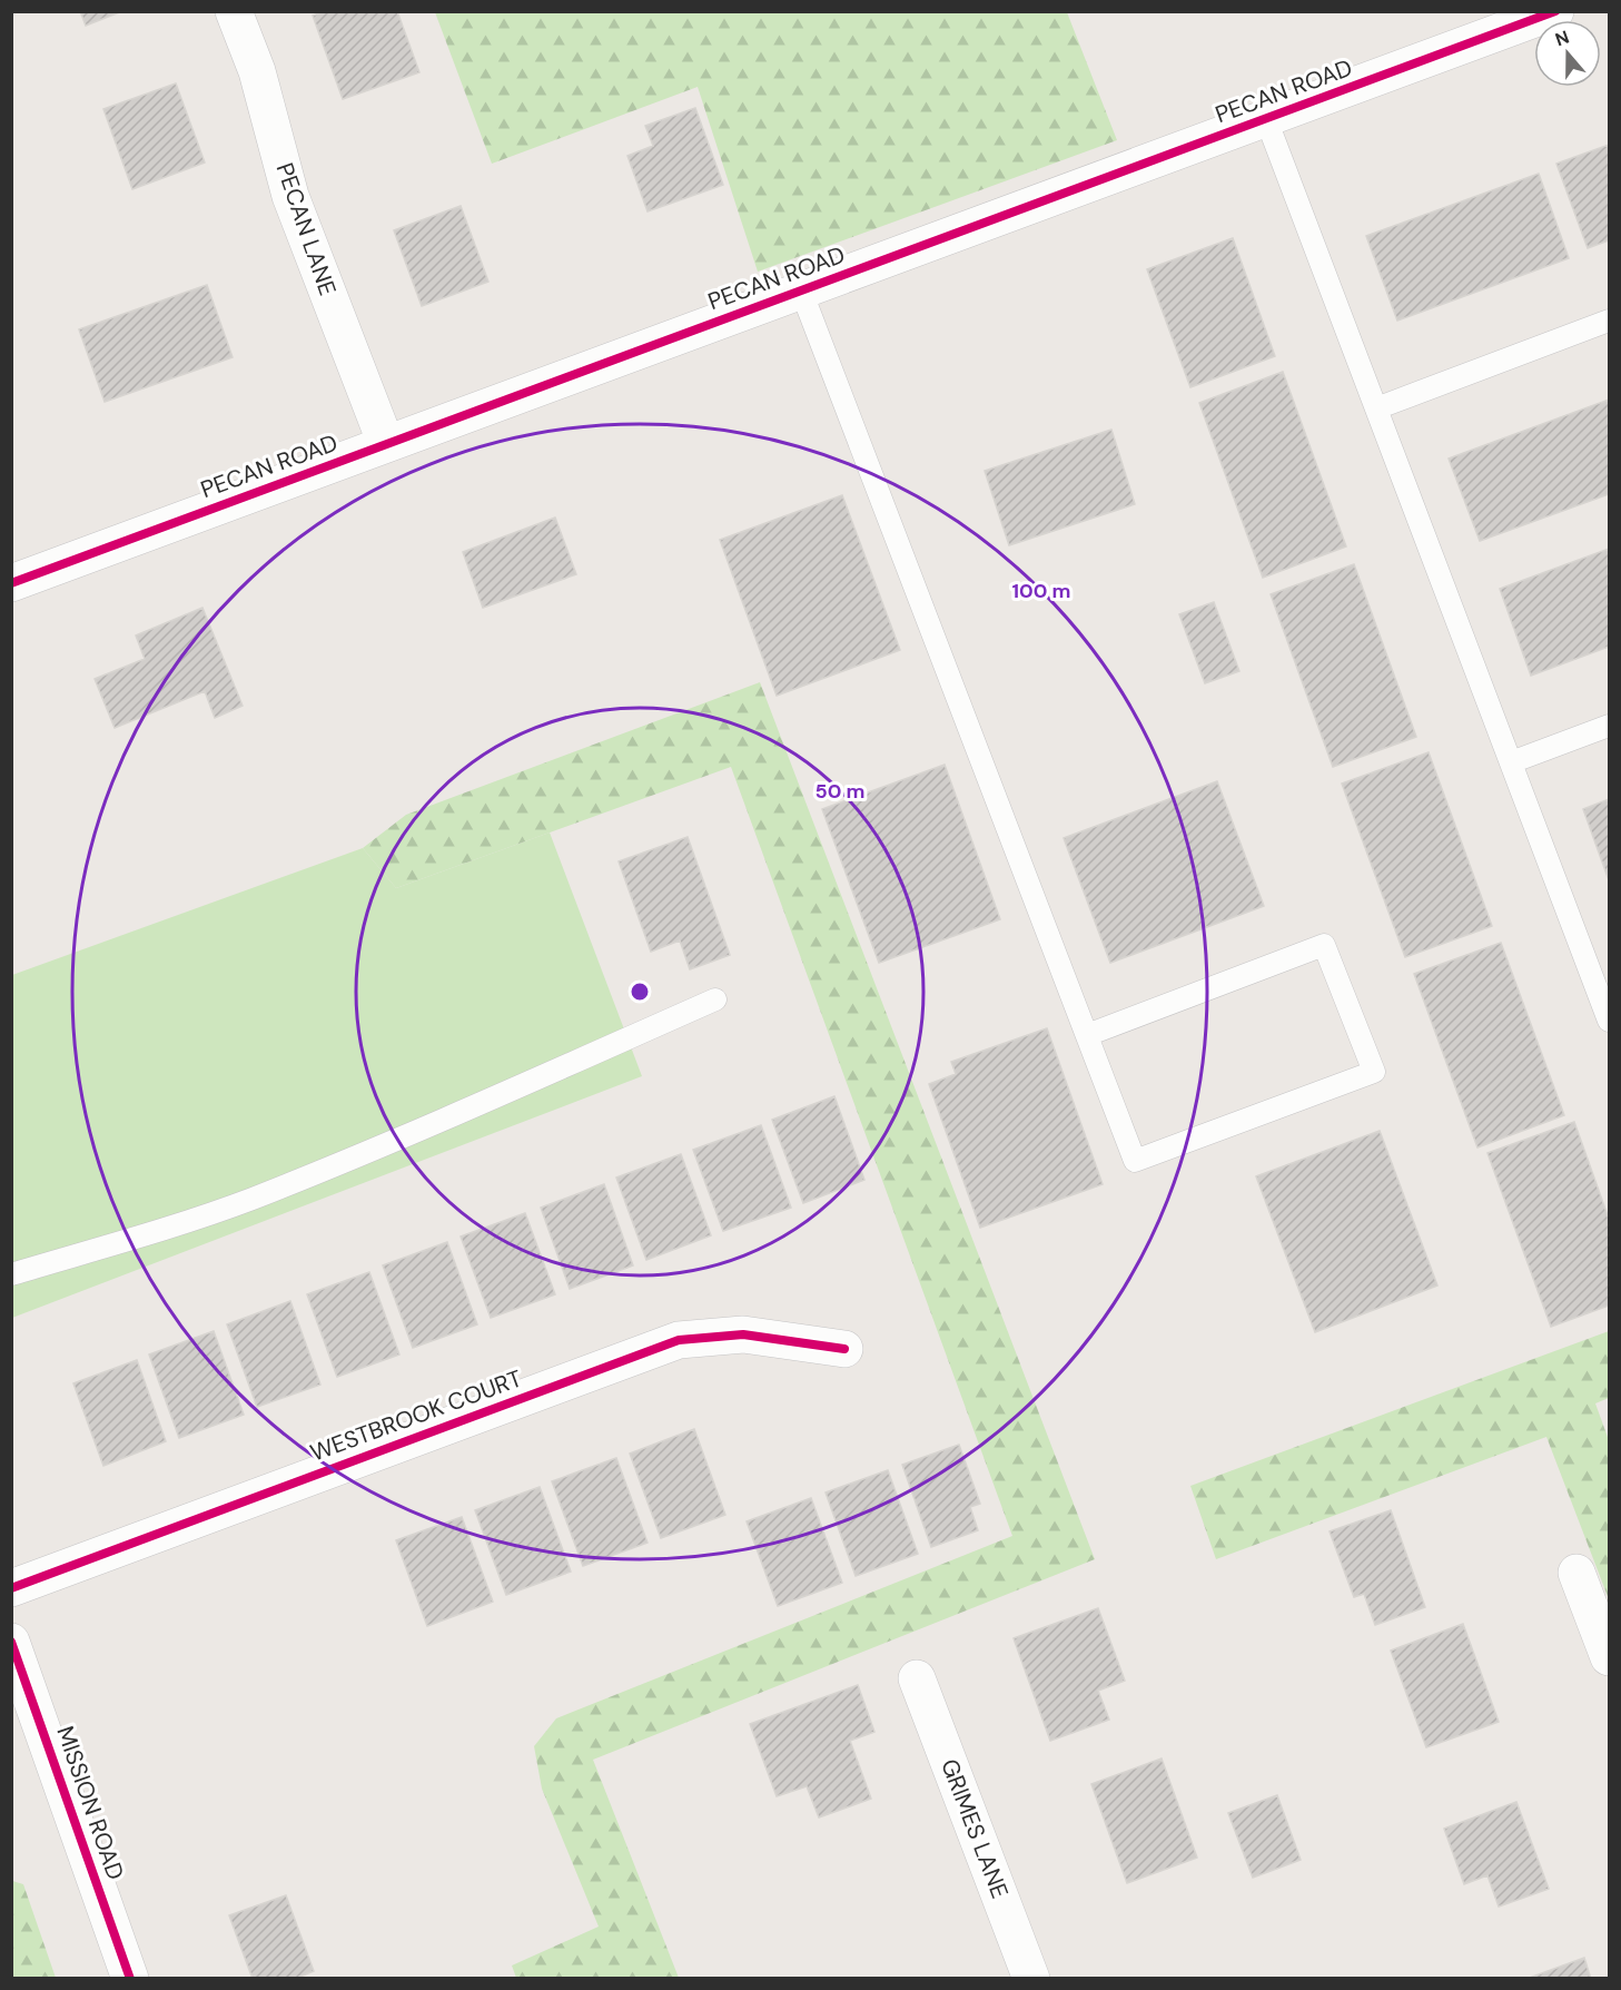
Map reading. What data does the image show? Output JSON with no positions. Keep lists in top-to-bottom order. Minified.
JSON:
{"streets":{"street":["PECAN ROAD","PECAN LANE","WESTBROOK COURT","MISSION ROAD","GRIMES LANE"]},"crossings":[["PECAN ROAD","PECAN LANE"]],"north":"top","rings":["100 m","50 m"]}
